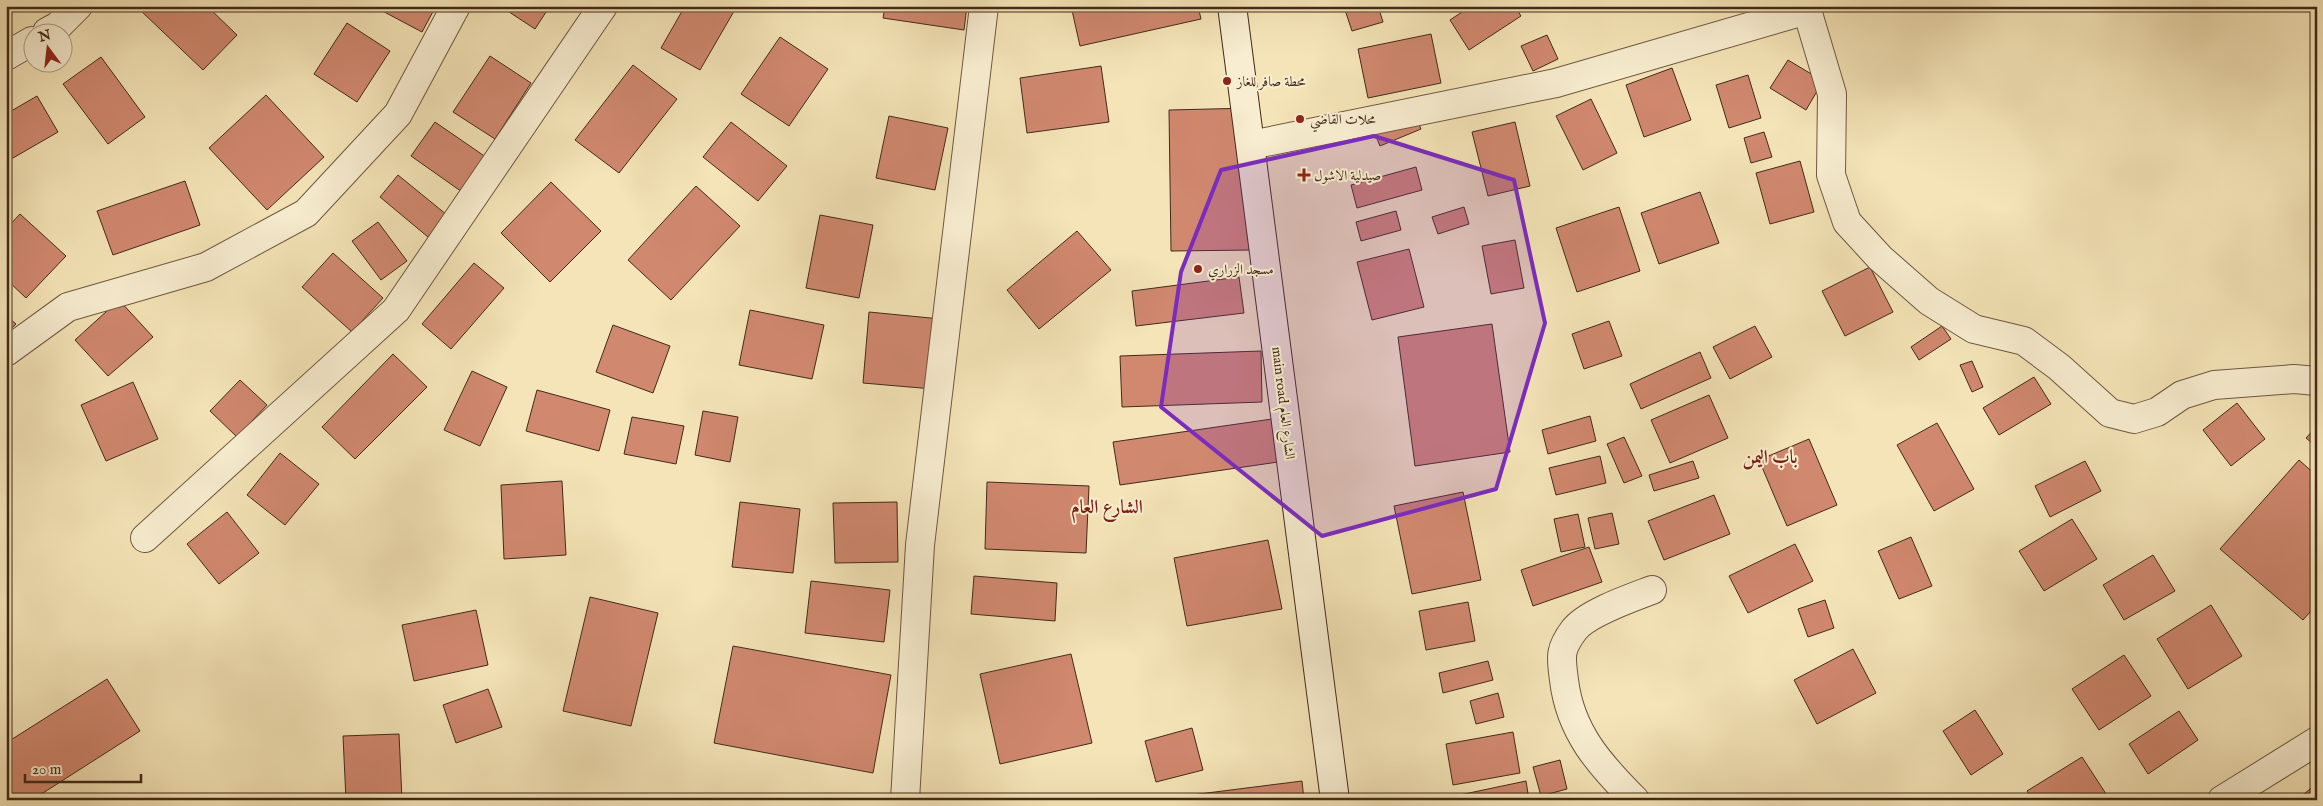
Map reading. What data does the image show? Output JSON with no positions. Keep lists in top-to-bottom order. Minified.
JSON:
{"streets":{"street":["main road الشارع العام"]},"districts":["باب اليمن","الشارع العام"],"places":{"other":["محطة صافر للغاز","محلات القاضي","مسجد الزراري"],"health":["صيدلية الاشول"]},"scale_bar":"20 m","north":"top"}
